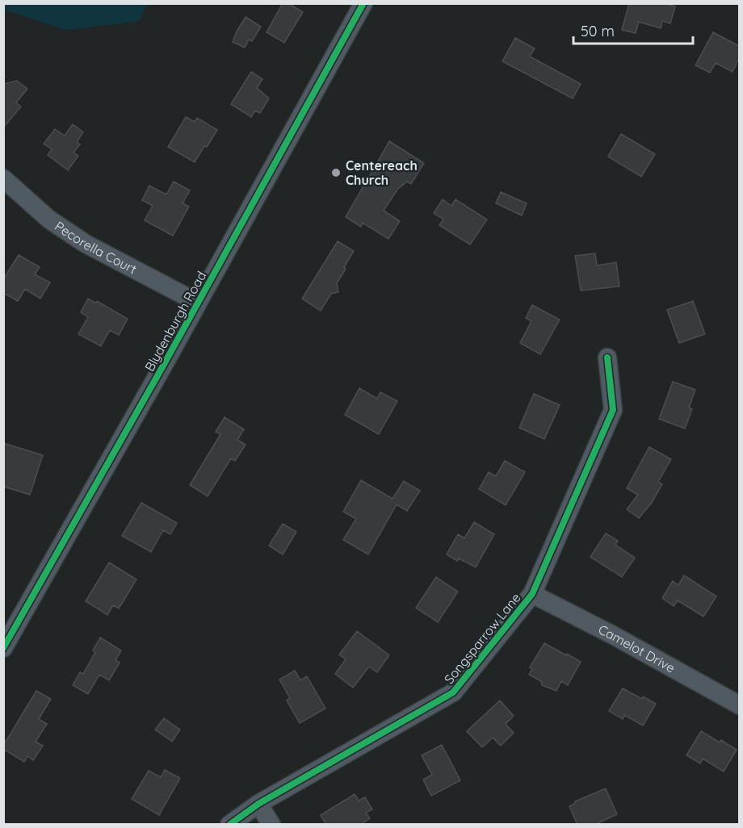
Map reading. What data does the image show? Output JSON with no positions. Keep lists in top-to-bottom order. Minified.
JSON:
{"streets":{"street":["Pecorella Court","Blydenburgh Road","Songsparrow Lane","Camelot Drive"]},"crossings":[["Pecorella Court","Blydenburgh Road"],["Songsparrow Lane","Camelot Drive"]],"places":["Centereach Church"],"scale_bar":"50 m"}
